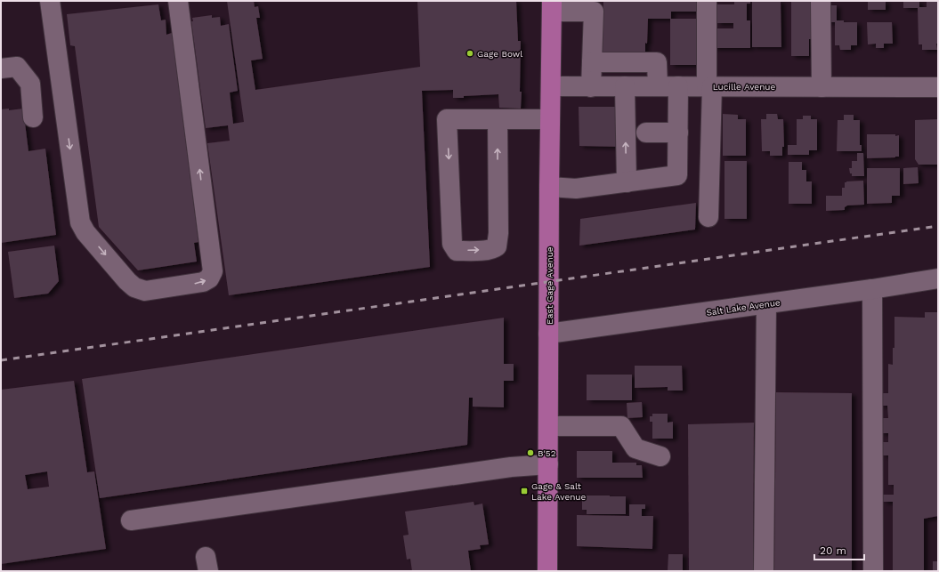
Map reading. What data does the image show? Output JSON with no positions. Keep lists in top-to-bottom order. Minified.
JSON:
{"streets":{"main road":["East Gage Avenue"],"street":["Lucille Avenue","Salt Lake Avenue"]},"crossings":[["Lucille Avenue","East Gage Avenue"],["East Gage Avenue","Salt Lake Avenue"]],"places":{"other":["Gage Bowl","B'52"],"transit":["Gage & Salt Lake Avenue"]},"scale_bar":"20 m"}
